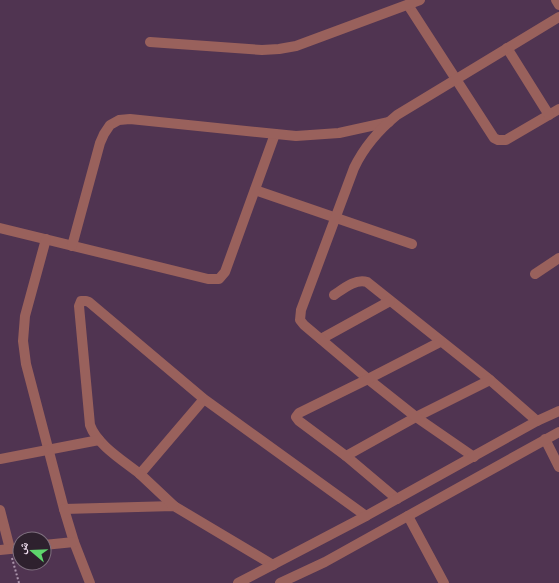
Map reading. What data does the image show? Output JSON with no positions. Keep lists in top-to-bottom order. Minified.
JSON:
{"north":"left"}
